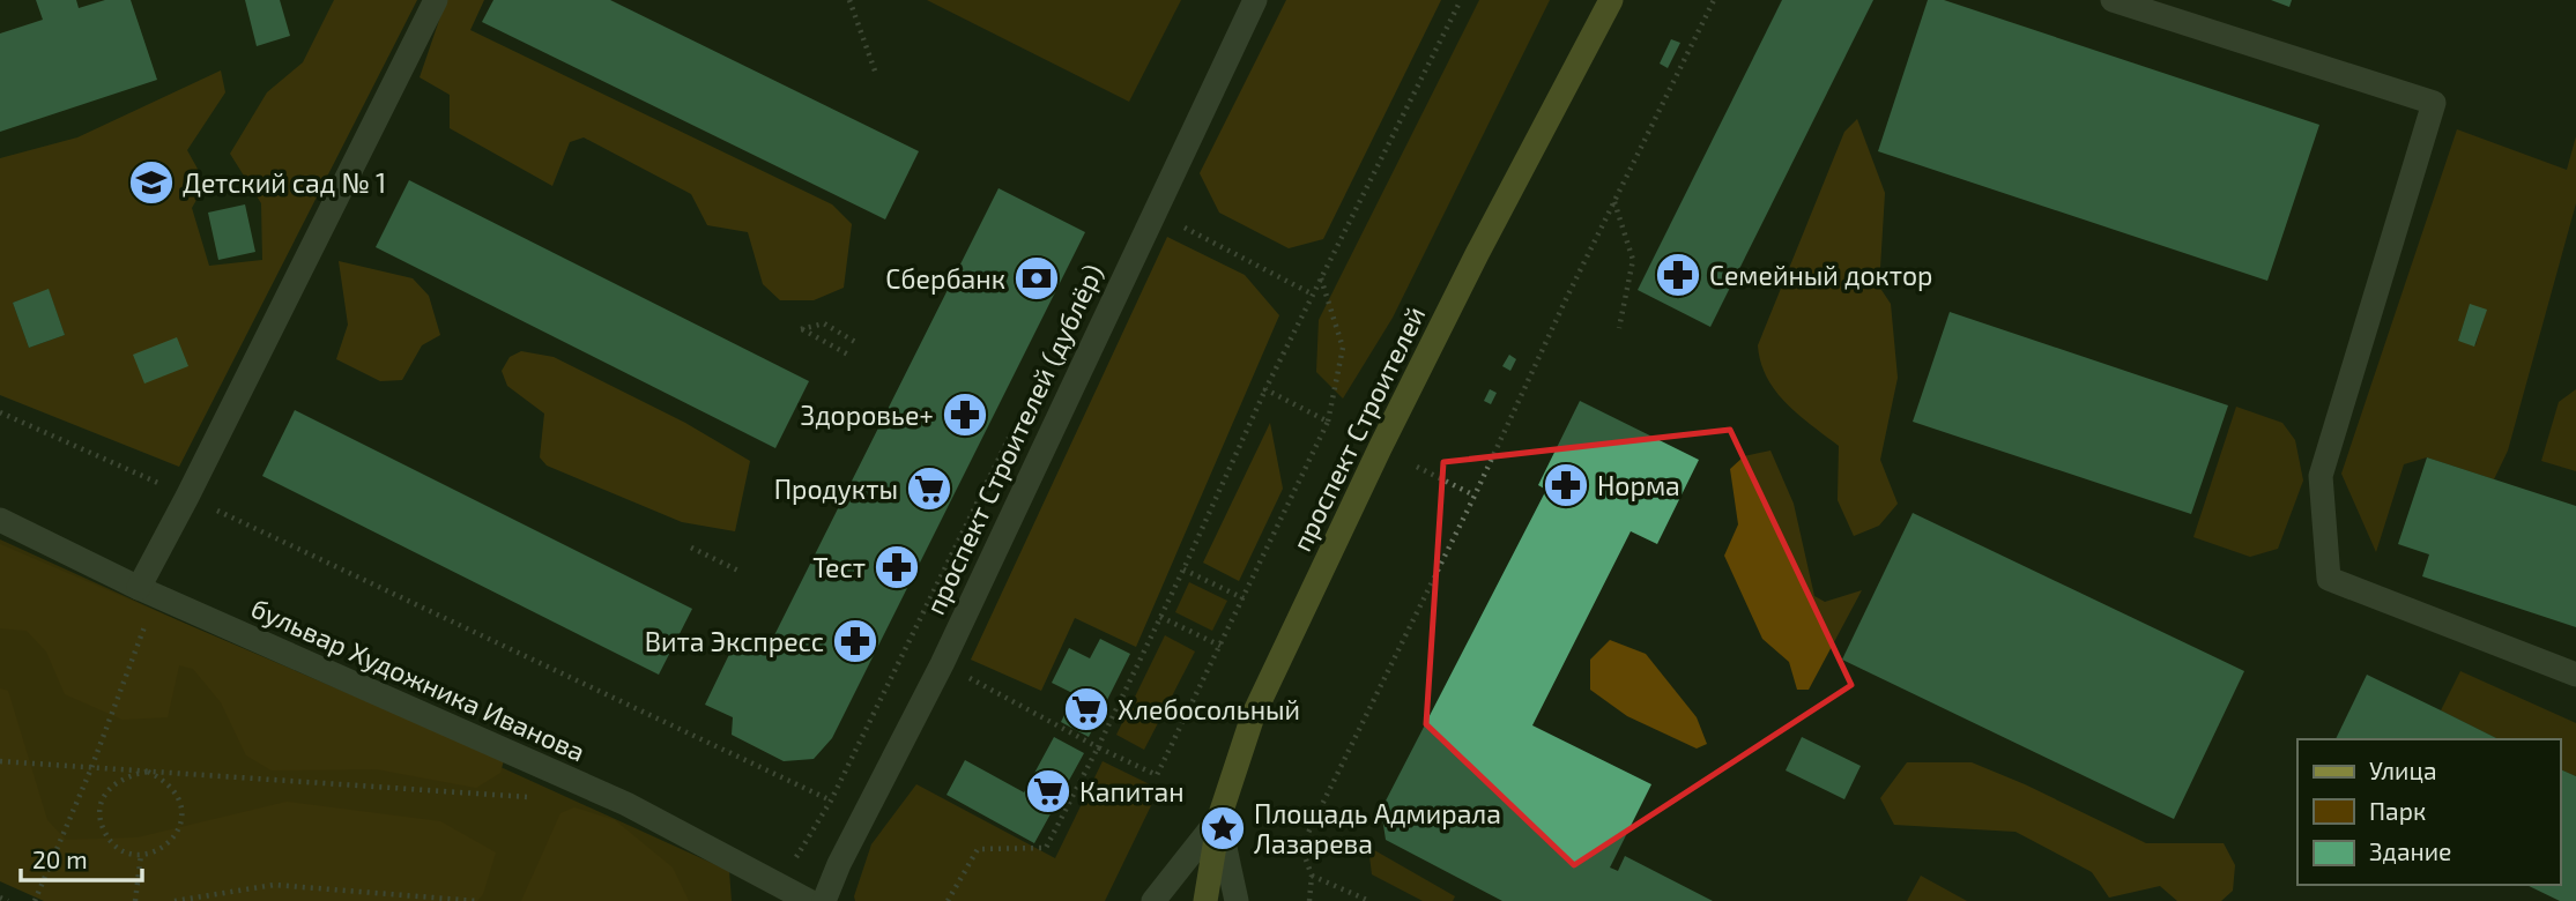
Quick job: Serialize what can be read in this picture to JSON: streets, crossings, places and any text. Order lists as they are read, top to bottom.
{
  "streets": {
    "main road": ["проспект Строителей"],
    "street": ["проспект Строителей (дублёр)", "бульвар Художника Иванова"]
  },
  "places": {
    "school or university": ["Детский сад № 1"],
    "pharmacy": [
      "Семейный доктор",
      "Здоровье+",
      "Норма",
      "Тест",
      "Вита Экспресс"
    ],
    "bank": ["Сбербанк"],
    "supermarket": ["Продукты", "Хлебосольный", "Капитан"],
    "place": ["Площадь Адмирала Лазарева"]
  },
  "legend": ["Улица", "Парк", "Здание"],
  "scale_bar": "20 m"
}
